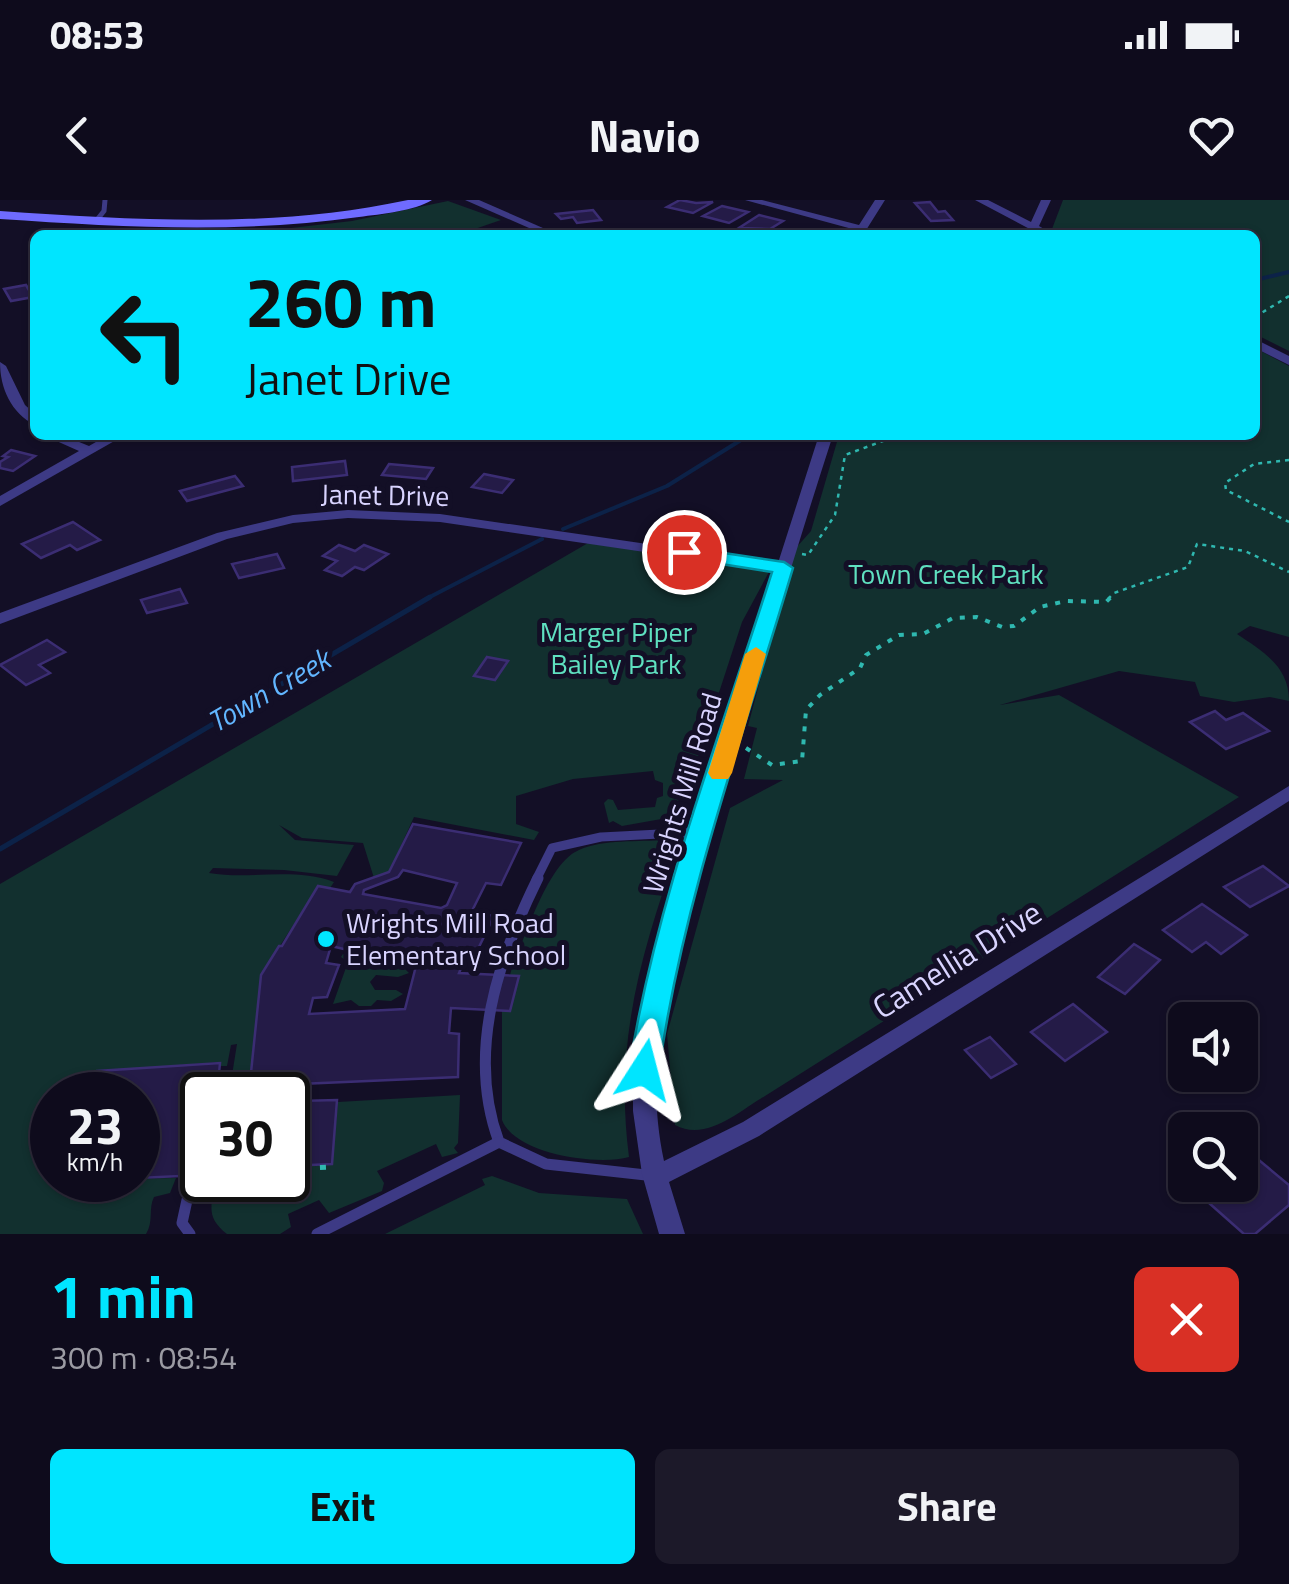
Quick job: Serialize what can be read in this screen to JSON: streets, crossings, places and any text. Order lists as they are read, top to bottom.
{
  "streets": {
    "street": ["Janet Drive", "Wrights Mill Road", "Camellia Drive"]
  },
  "crossings": [
    ["Janet Drive", "Wrights Mill Road"],
    ["Wrights Mill Road", "Camellia Drive"]
  ],
  "water": ["Town Creek"],
  "parks": ["Town Creek Park", "Marger Piper Bailey Park"],
  "places": ["Wrights Mill Road Elementary School"],
  "page": {
    "status": "08:53",
    "header": "Navio",
    "turn": ["260 m", "Janet Drive"],
    "speed": "23 km/h",
    "limit": "30",
    "heading": ["1 min", "300 m · 08:54"],
    "buttons": ["Exit", "Share"]
  }
}
